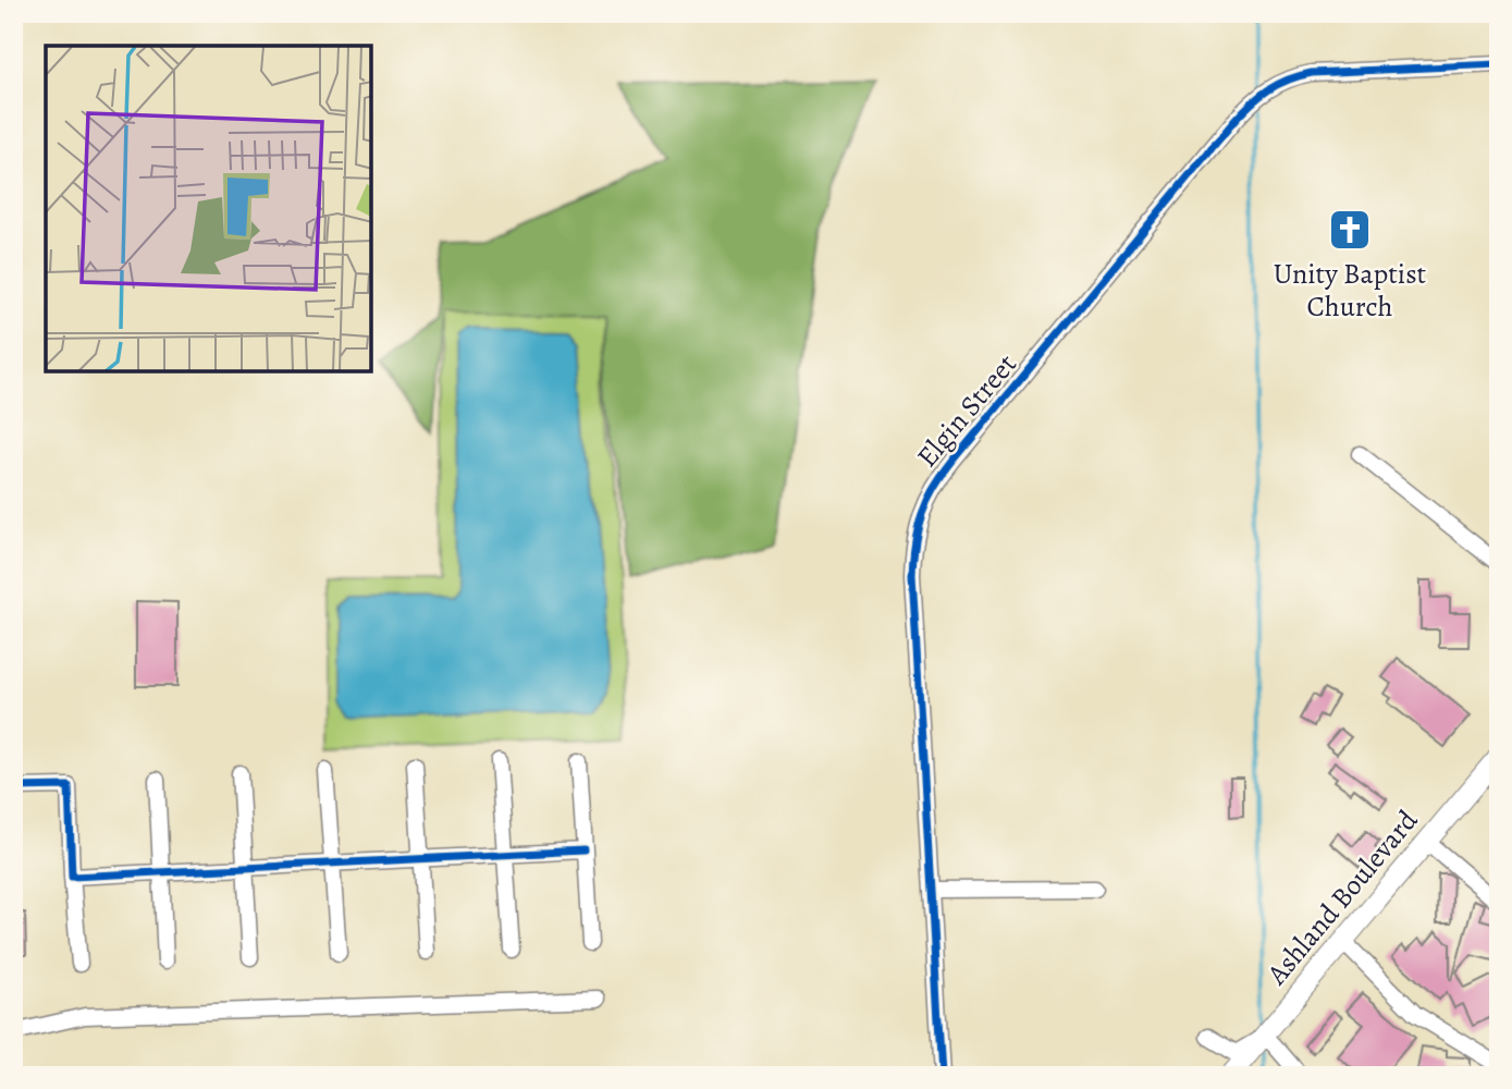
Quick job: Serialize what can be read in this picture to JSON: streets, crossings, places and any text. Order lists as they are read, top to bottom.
{
  "streets": {
    "street": ["Elgin Street", "Ashland Boulevard"]
  },
  "places": {
    "church": ["Unity Baptist Church"]
  }
}
